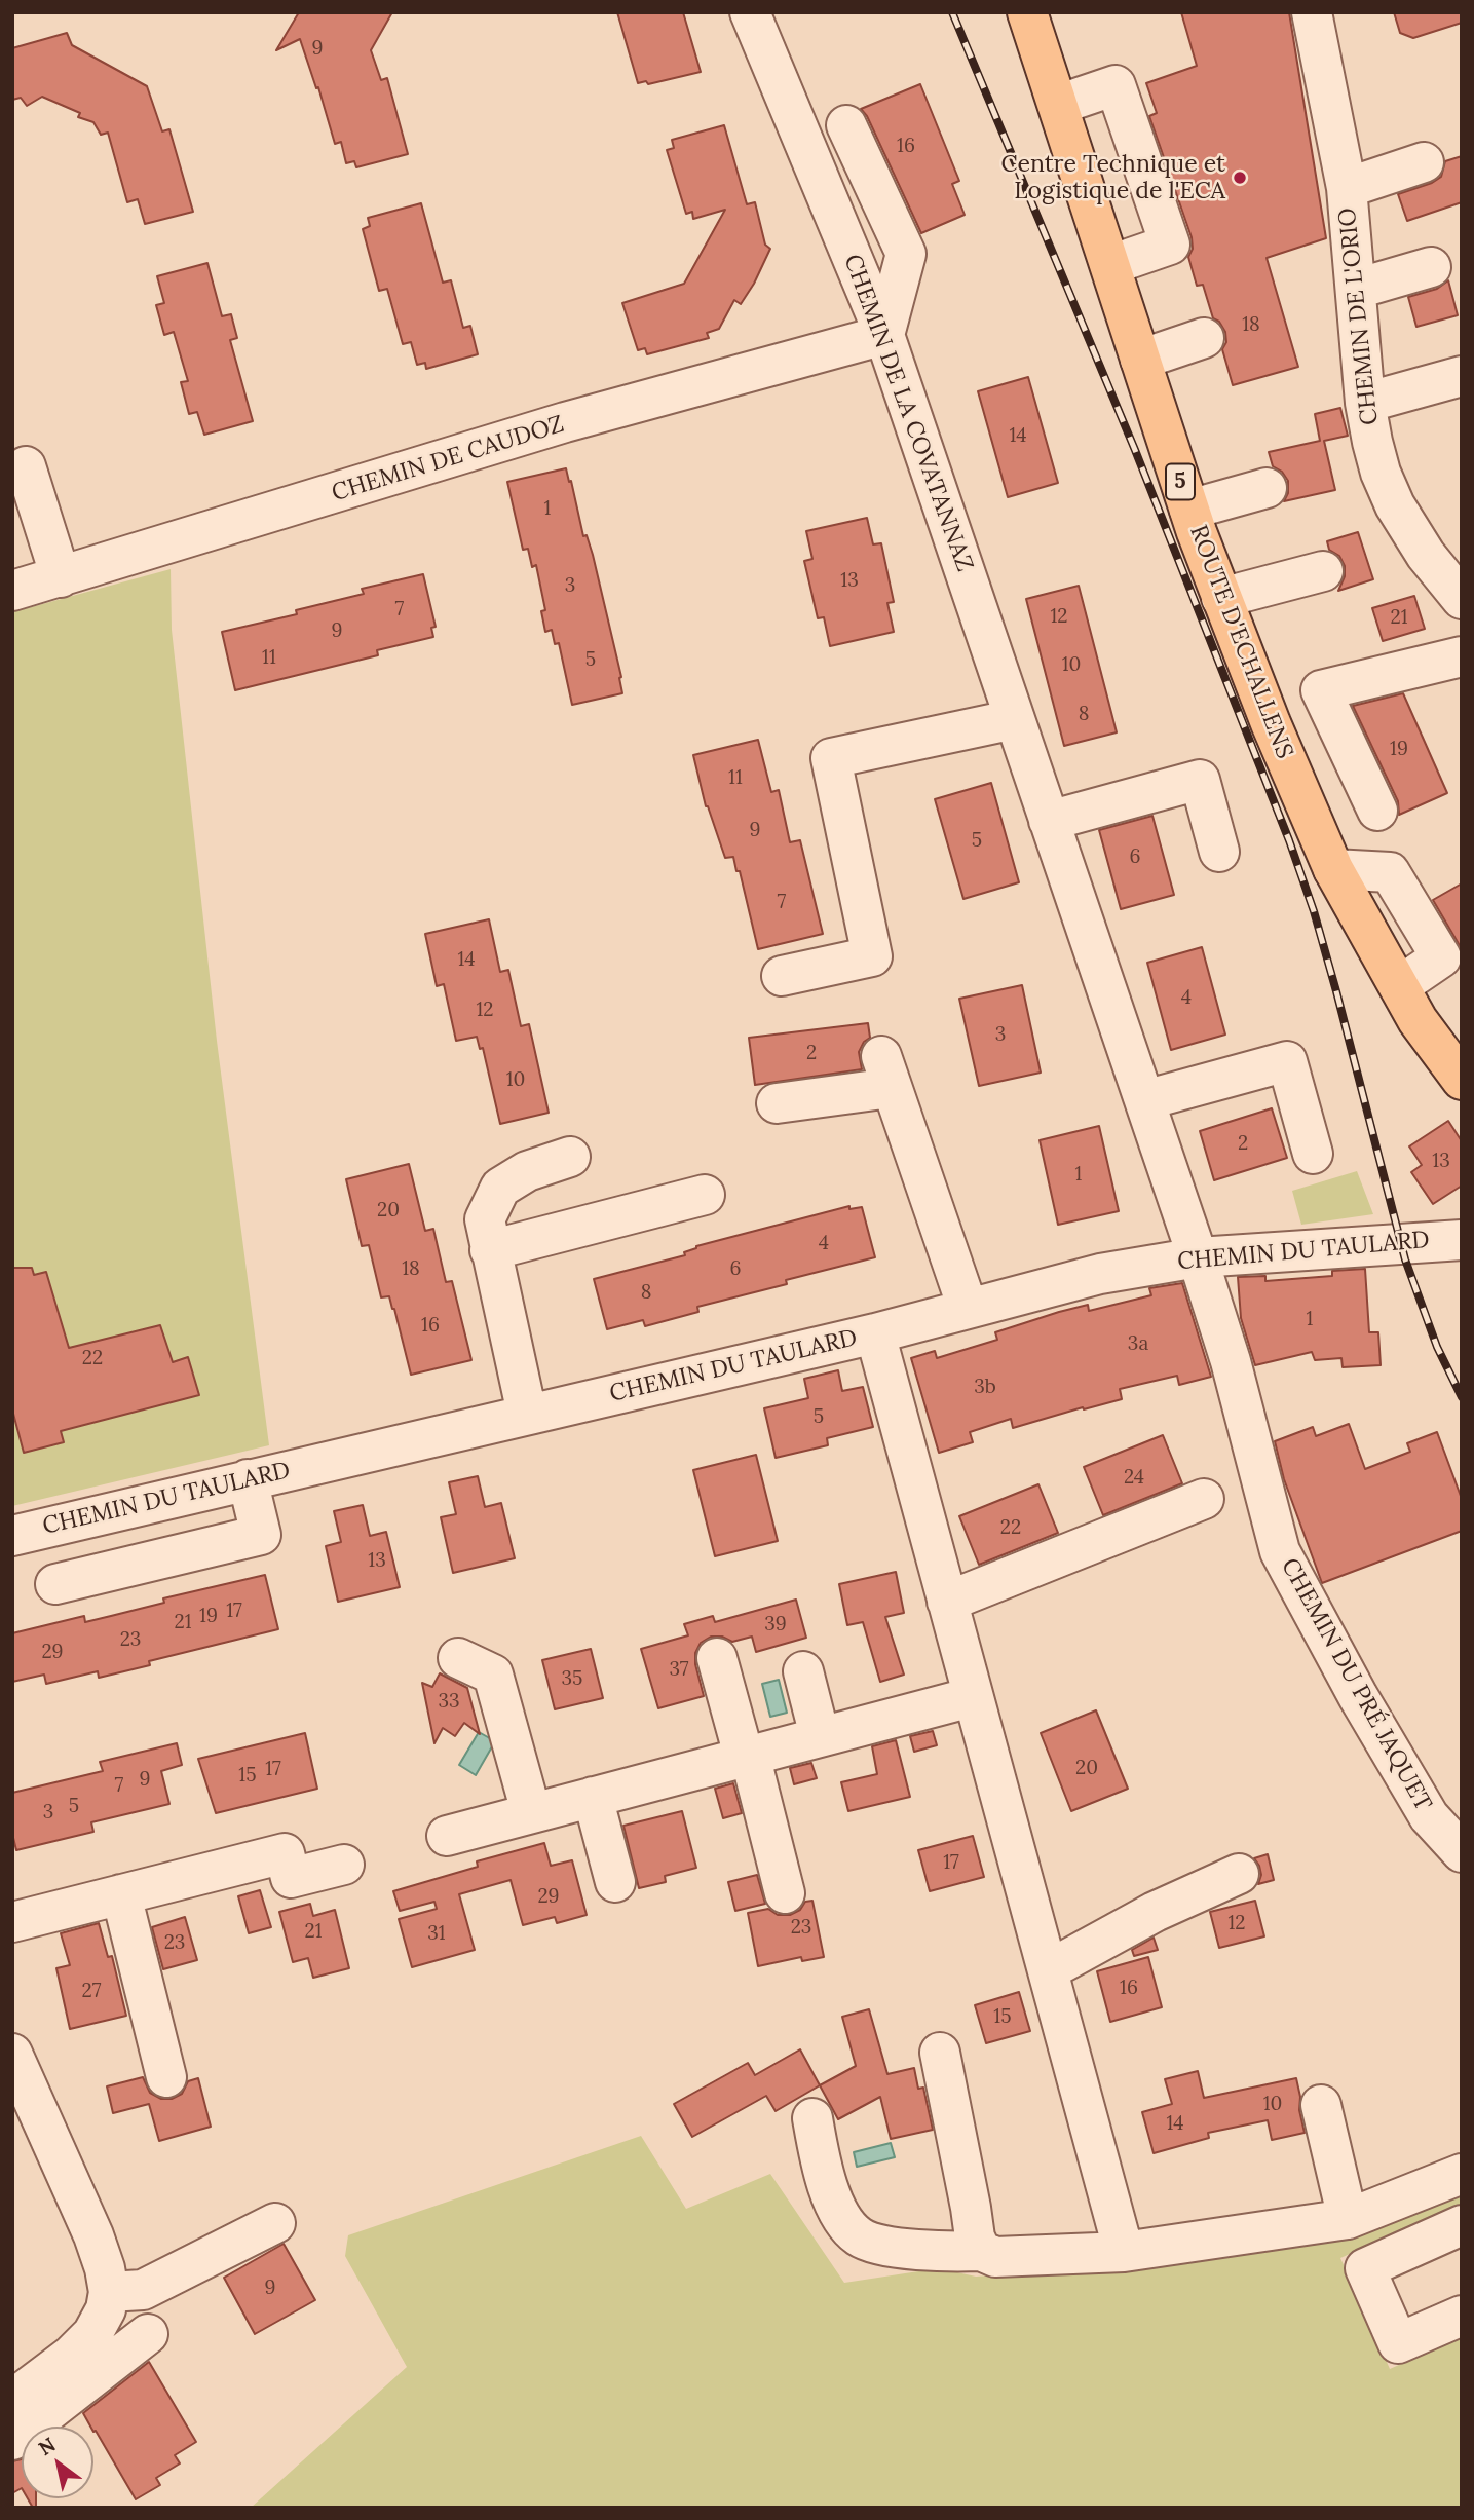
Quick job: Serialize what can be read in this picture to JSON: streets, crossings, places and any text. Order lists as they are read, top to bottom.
{
  "streets": {
    "main road": ["5", "ROUTE D'ECHALLENS"],
    "street": [
      "CHEMIN DE L'ORIO",
      "CHEMIN DE LA COVATANNAZ",
      "CHEMIN DE CAUDOZ",
      "CHEMIN DU TAULARD",
      "CHEMIN DU PRÉ JAQUET"
    ]
  },
  "crossings": [
    ["CHEMIN DE LA COVATANNAZ", "CHEMIN DE CAUDOZ"],
    ["CHEMIN DE LA COVATANNAZ", "CHEMIN DU TAULARD"],
    ["CHEMIN DE LA COVATANNAZ", "CHEMIN DU PRÉ JAQUET"],
    ["CHEMIN DU TAULARD", "CHEMIN DU PRÉ JAQUET"]
  ],
  "places": ["Centre Technique et Logistique de l'ECA"],
  "house_numbers": [
    "9",
    "16",
    "18",
    "14",
    "1",
    "13",
    "3",
    "7",
    "12",
    "21",
    "9",
    "11",
    "5",
    "10",
    "8",
    "19",
    "11",
    "9",
    "5",
    "6",
    "7",
    "14",
    "4",
    "12",
    "3",
    "2",
    "10",
    "2",
    "13",
    "1",
    "20",
    "4",
    "18",
    "6",
    "8",
    "1",
    "16",
    "3a",
    "22",
    "3b",
    "5",
    "24",
    "22",
    "13",
    "17",
    "19",
    "21",
    "39",
    "23",
    "29",
    "37",
    "35",
    "33",
    "20",
    "17",
    "15",
    "9",
    "7",
    "5",
    "3",
    "17",
    "29",
    "12",
    "23",
    "21",
    "31",
    "23",
    "16",
    "27",
    "15",
    "10",
    "14",
    "9"
  ],
  "north": "top left"
}
